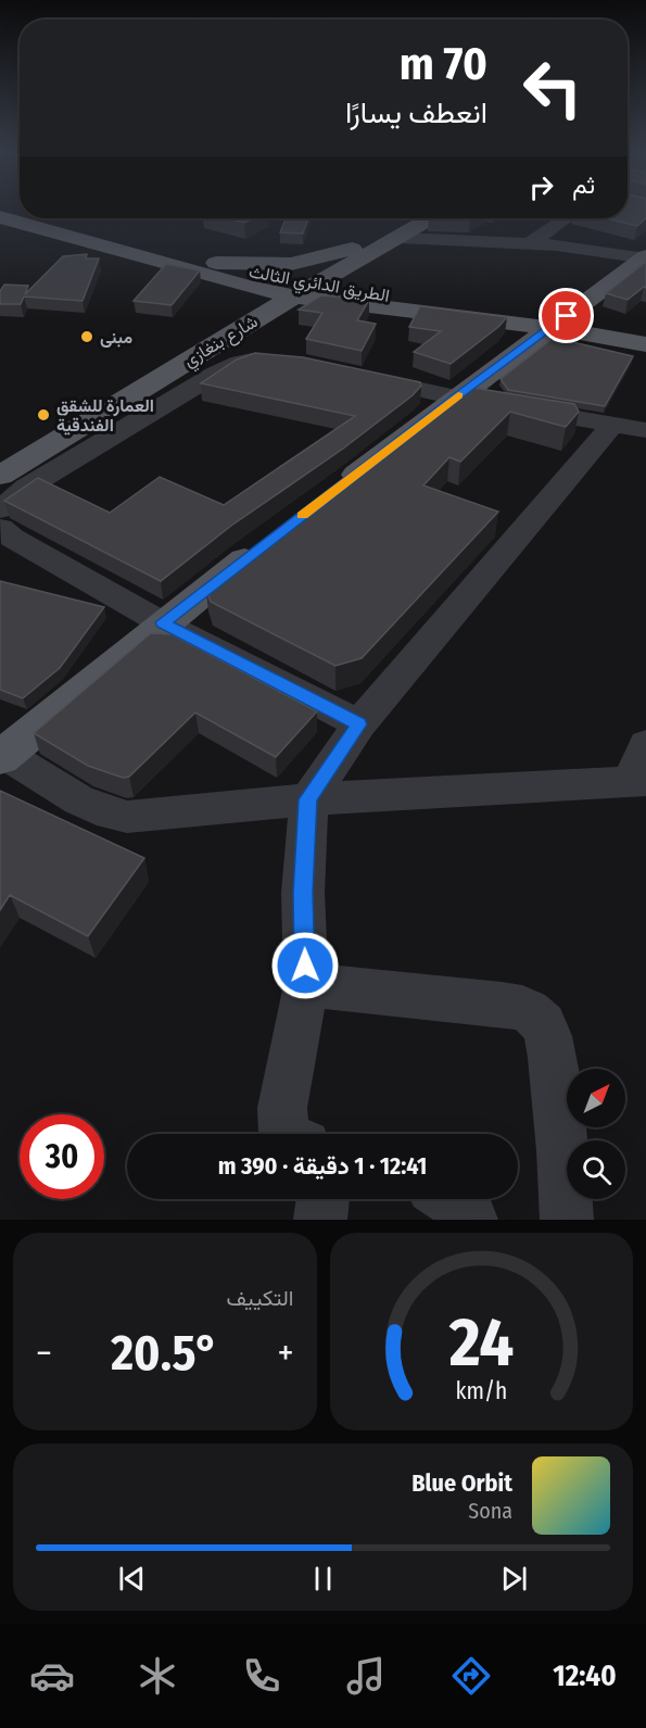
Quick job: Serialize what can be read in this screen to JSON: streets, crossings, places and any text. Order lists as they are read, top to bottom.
{
  "streets": {
    "main road": ["الطريق الدائري الثالث", "شارع بنغازي"]
  },
  "crossings": [
    ["الطريق الدائري الثالث", "شارع بنغازي"]
  ],
  "places": ["مبنى", "العمارة للشقق الفندقية"],
  "north": "top right",
  "page": {
    "turn": ["70 m", "انعطف يسارًا"],
    "then": "ثم",
    "limit": "30",
    "trip": "12:41 · 1 دقيقة · 390 m",
    "tile": "التكييف",
    "heat": ["−", "20.5°", "+"],
    "song": ["Blue Orbit", "Sona"],
    "tabs": "12:40",
    "gauge": ["24", "km/h"]
  }
}
